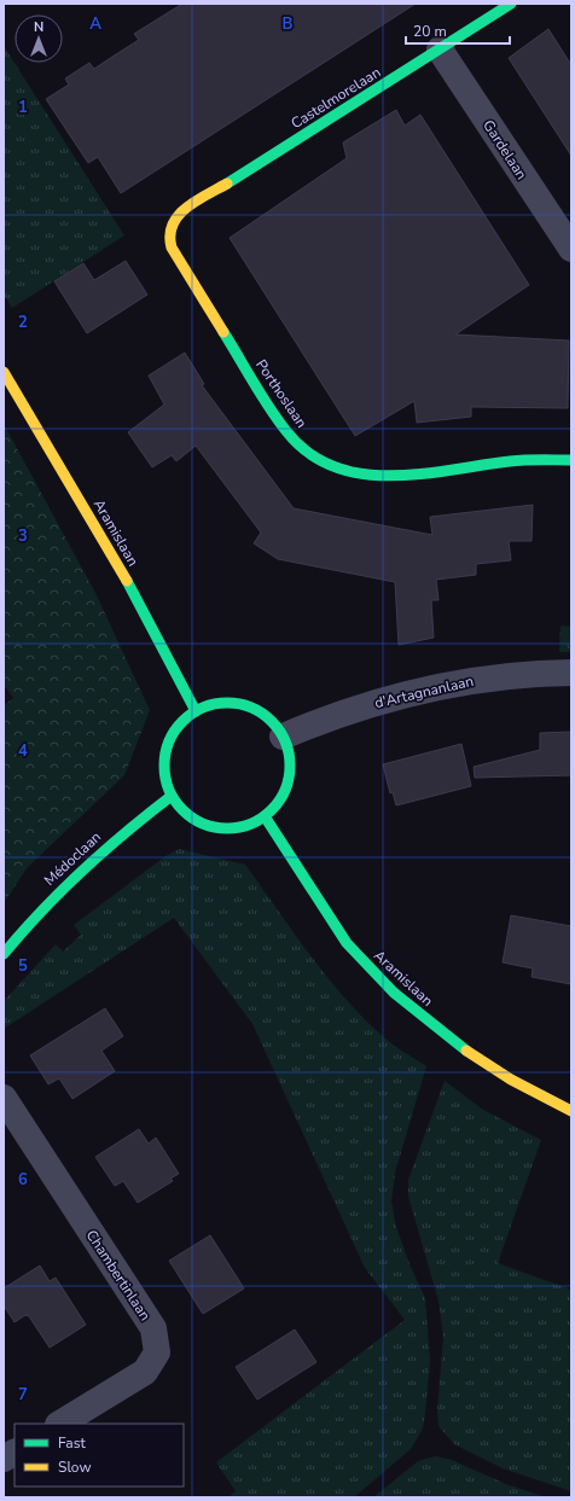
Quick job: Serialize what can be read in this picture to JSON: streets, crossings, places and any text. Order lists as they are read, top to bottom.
{
  "streets": {
    "street": [
      "Castelmorelaan",
      "Gardelaan",
      "Porthoslaan",
      "Aramislaan",
      "d'Artagnanlaan",
      "Médoclaan",
      "Chambertinlaan"
    ]
  },
  "crossings": [
    ["Castelmorelaan", "Gardelaan"],
    ["Castelmorelaan", "Porthoslaan"],
    ["Aramislaan", "d'Artagnanlaan"],
    ["Aramislaan", "Médoclaan"],
    ["d'Artagnanlaan", "Médoclaan"]
  ],
  "legend": ["Fast", "Slow"],
  "scale_bar": "20 m",
  "north": "top",
  "grid": {
    "columns": ["A", "B"],
    "rows": [
      "1",
      "2",
      "3",
      "4",
      "5",
      "6",
      "7"
    ]
  }
}
